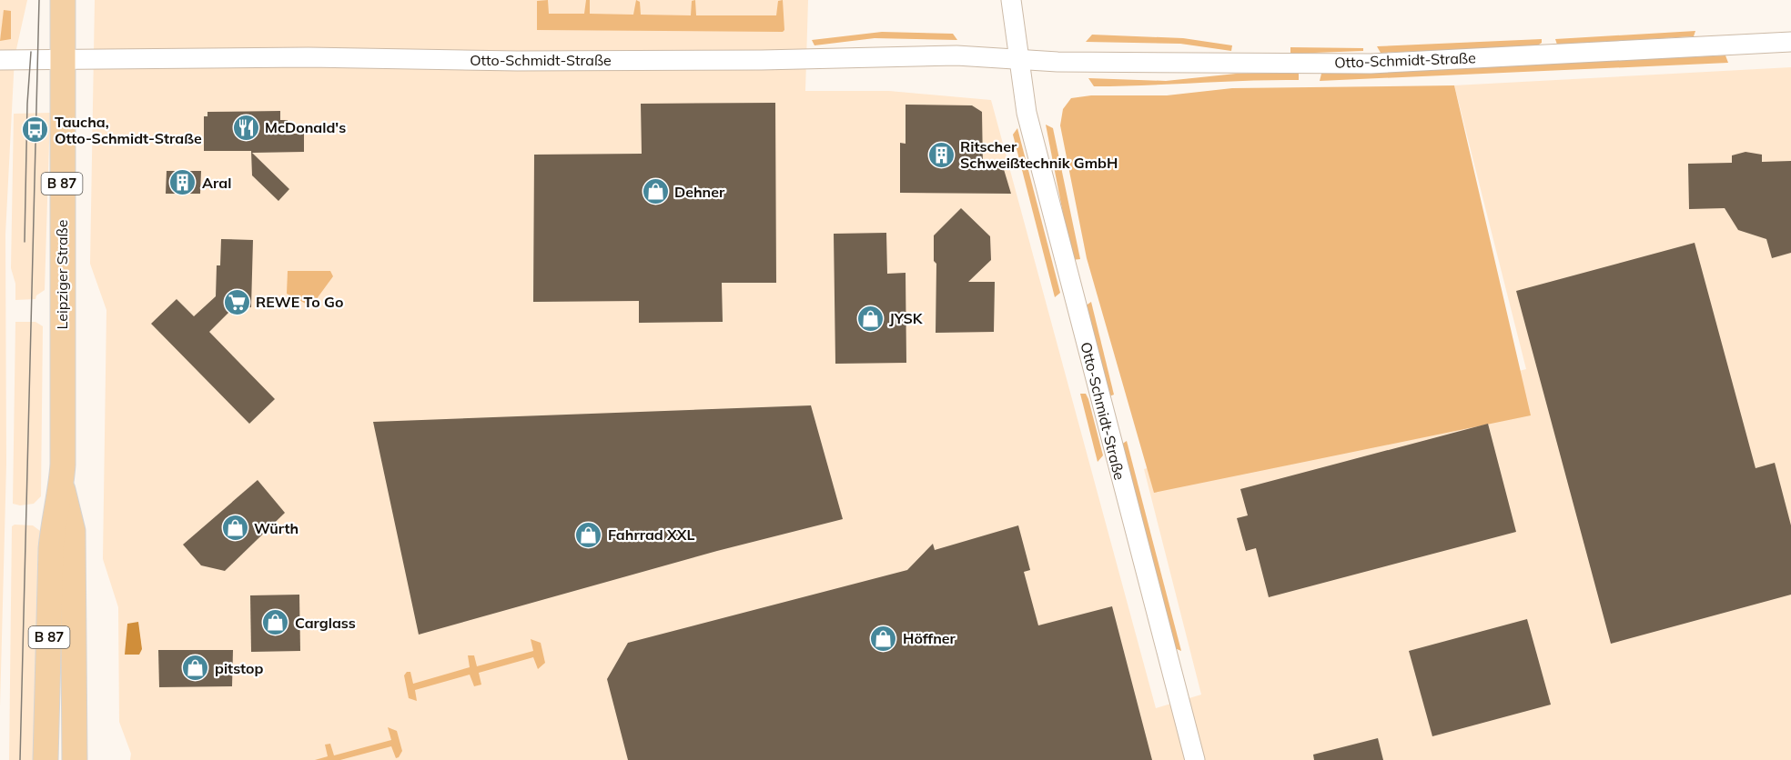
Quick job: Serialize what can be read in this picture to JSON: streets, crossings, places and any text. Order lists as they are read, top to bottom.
{
  "streets": {
    "main road": ["B 87", "Leipziger Straße"],
    "street": ["Otto-Schmidt-Straße"]
  },
  "crossings": [
    ["Otto-Schmidt-Straße", "Leipziger Straße"]
  ],
  "places": {
    "restaurant": ["McDonald's"],
    "bus stop": ["Taucha, Otto-Schmidt-Straße"],
    "building": ["Ritscher Schweißtechnik GmbH", "Aral"],
    "shop": [
      "Dehner",
      "JYSK",
      "Würth",
      "Fahrrad XXL",
      "Carglass",
      "Höffner",
      "pitstop"
    ],
    "supermarket": ["REWE To Go"]
  }
}
